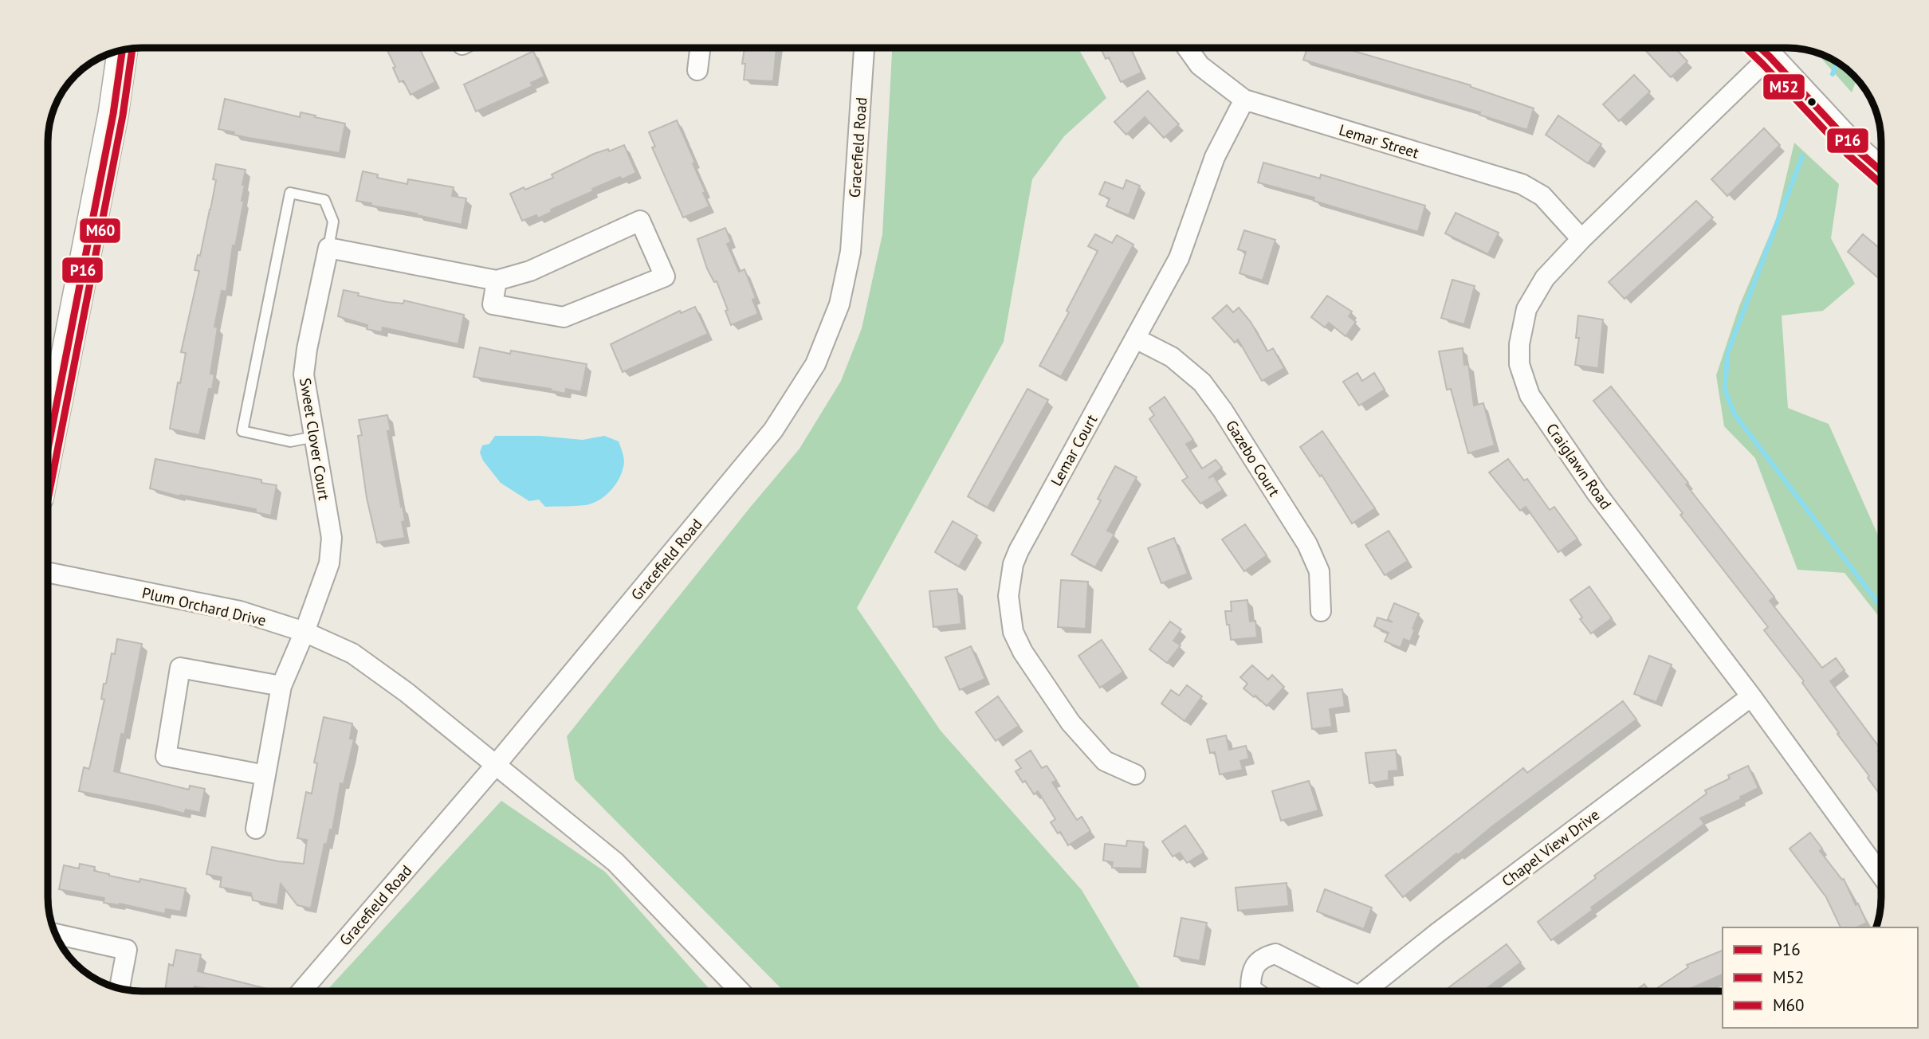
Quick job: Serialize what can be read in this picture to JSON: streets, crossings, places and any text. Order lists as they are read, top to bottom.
{
  "streets": {
    "street": [
      "Lemar Street",
      "Gracefield Road",
      "Sweet Clover Court",
      "Lemar Court",
      "Gazebo Court",
      "Craiglawn Road",
      "Plum Orchard Drive",
      "Chapel View Drive"
    ]
  },
  "crossings": [
    ["Lemar Street", "Lemar Court"],
    ["Lemar Street", "Craiglawn Road"],
    ["Gracefield Road", "Plum Orchard Drive"],
    ["Sweet Clover Court", "Plum Orchard Drive"],
    ["Lemar Court", "Gazebo Court"],
    ["Craiglawn Road", "Chapel View Drive"]
  ],
  "lines": ["transit line P16", "transit line M52", "transit line M60"],
  "legend": ["P16", "M52", "M60"]
}
